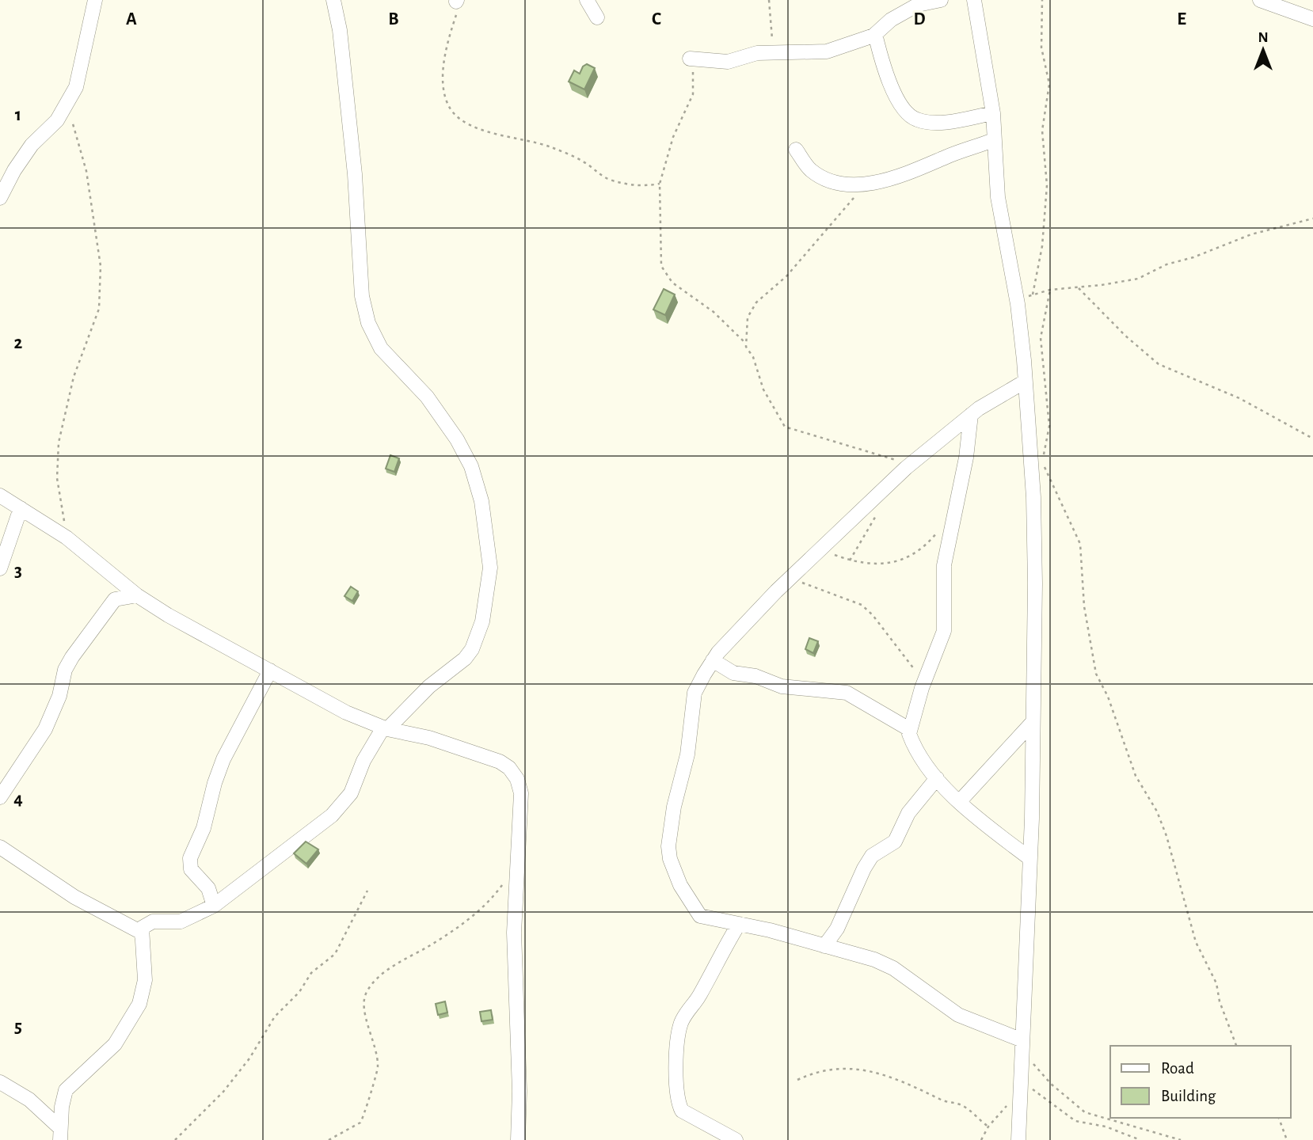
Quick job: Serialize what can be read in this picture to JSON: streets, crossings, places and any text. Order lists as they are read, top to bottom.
{
  "legend": ["Road", "Building"],
  "north": "top",
  "grid": {
    "columns": [
      "A",
      "B",
      "C",
      "D",
      "E"
    ],
    "rows": [
      "1",
      "2",
      "3",
      "4",
      "5"
    ]
  }
}
